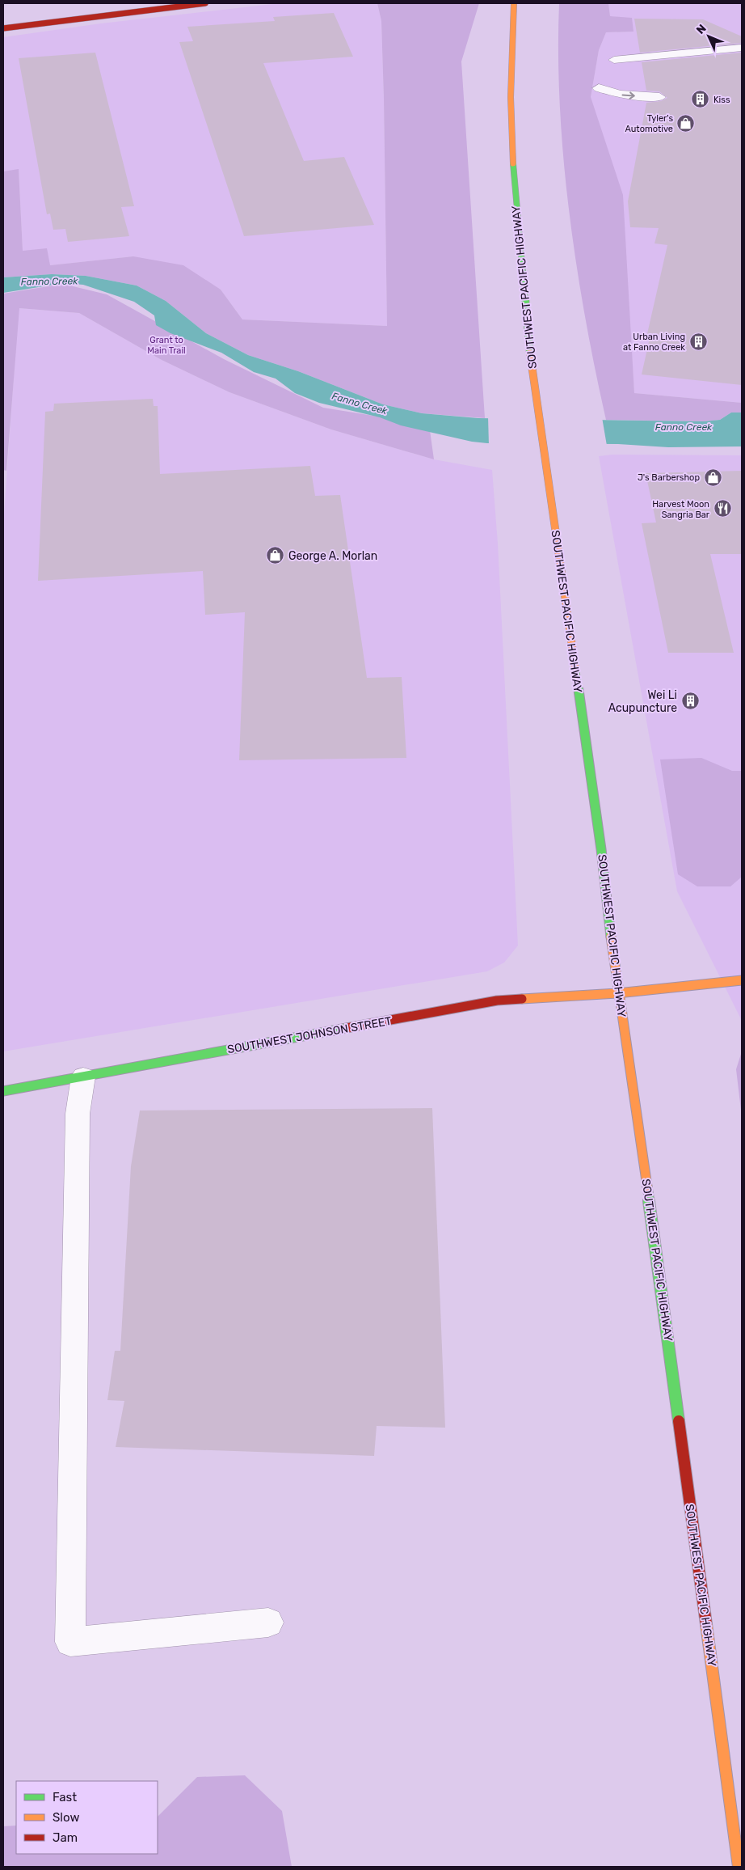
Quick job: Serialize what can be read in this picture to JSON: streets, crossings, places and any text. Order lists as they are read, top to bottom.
{
  "streets": {
    "main road": ["SOUTHWEST PACIFIC HIGHWAY", "SOUTHWEST JOHNSON STREET"]
  },
  "crossings": [
    ["SOUTHWEST PACIFIC HIGHWAY", "SOUTHWEST JOHNSON STREET"]
  ],
  "water": ["Fanno Creek"],
  "parks": ["Grant to Main Trail"],
  "places": {
    "building": ["Kiss", "Urban Living at Fanno Creek", "Wei Li Acupuncture"],
    "shop": ["Tyler's Automotive", "J's Barbershop", "George A. Morlan"],
    "restaurant": ["Harvest Moon Sangria Bar"]
  },
  "legend": ["Fast", "Slow", "Jam"],
  "north": "top left"
}
